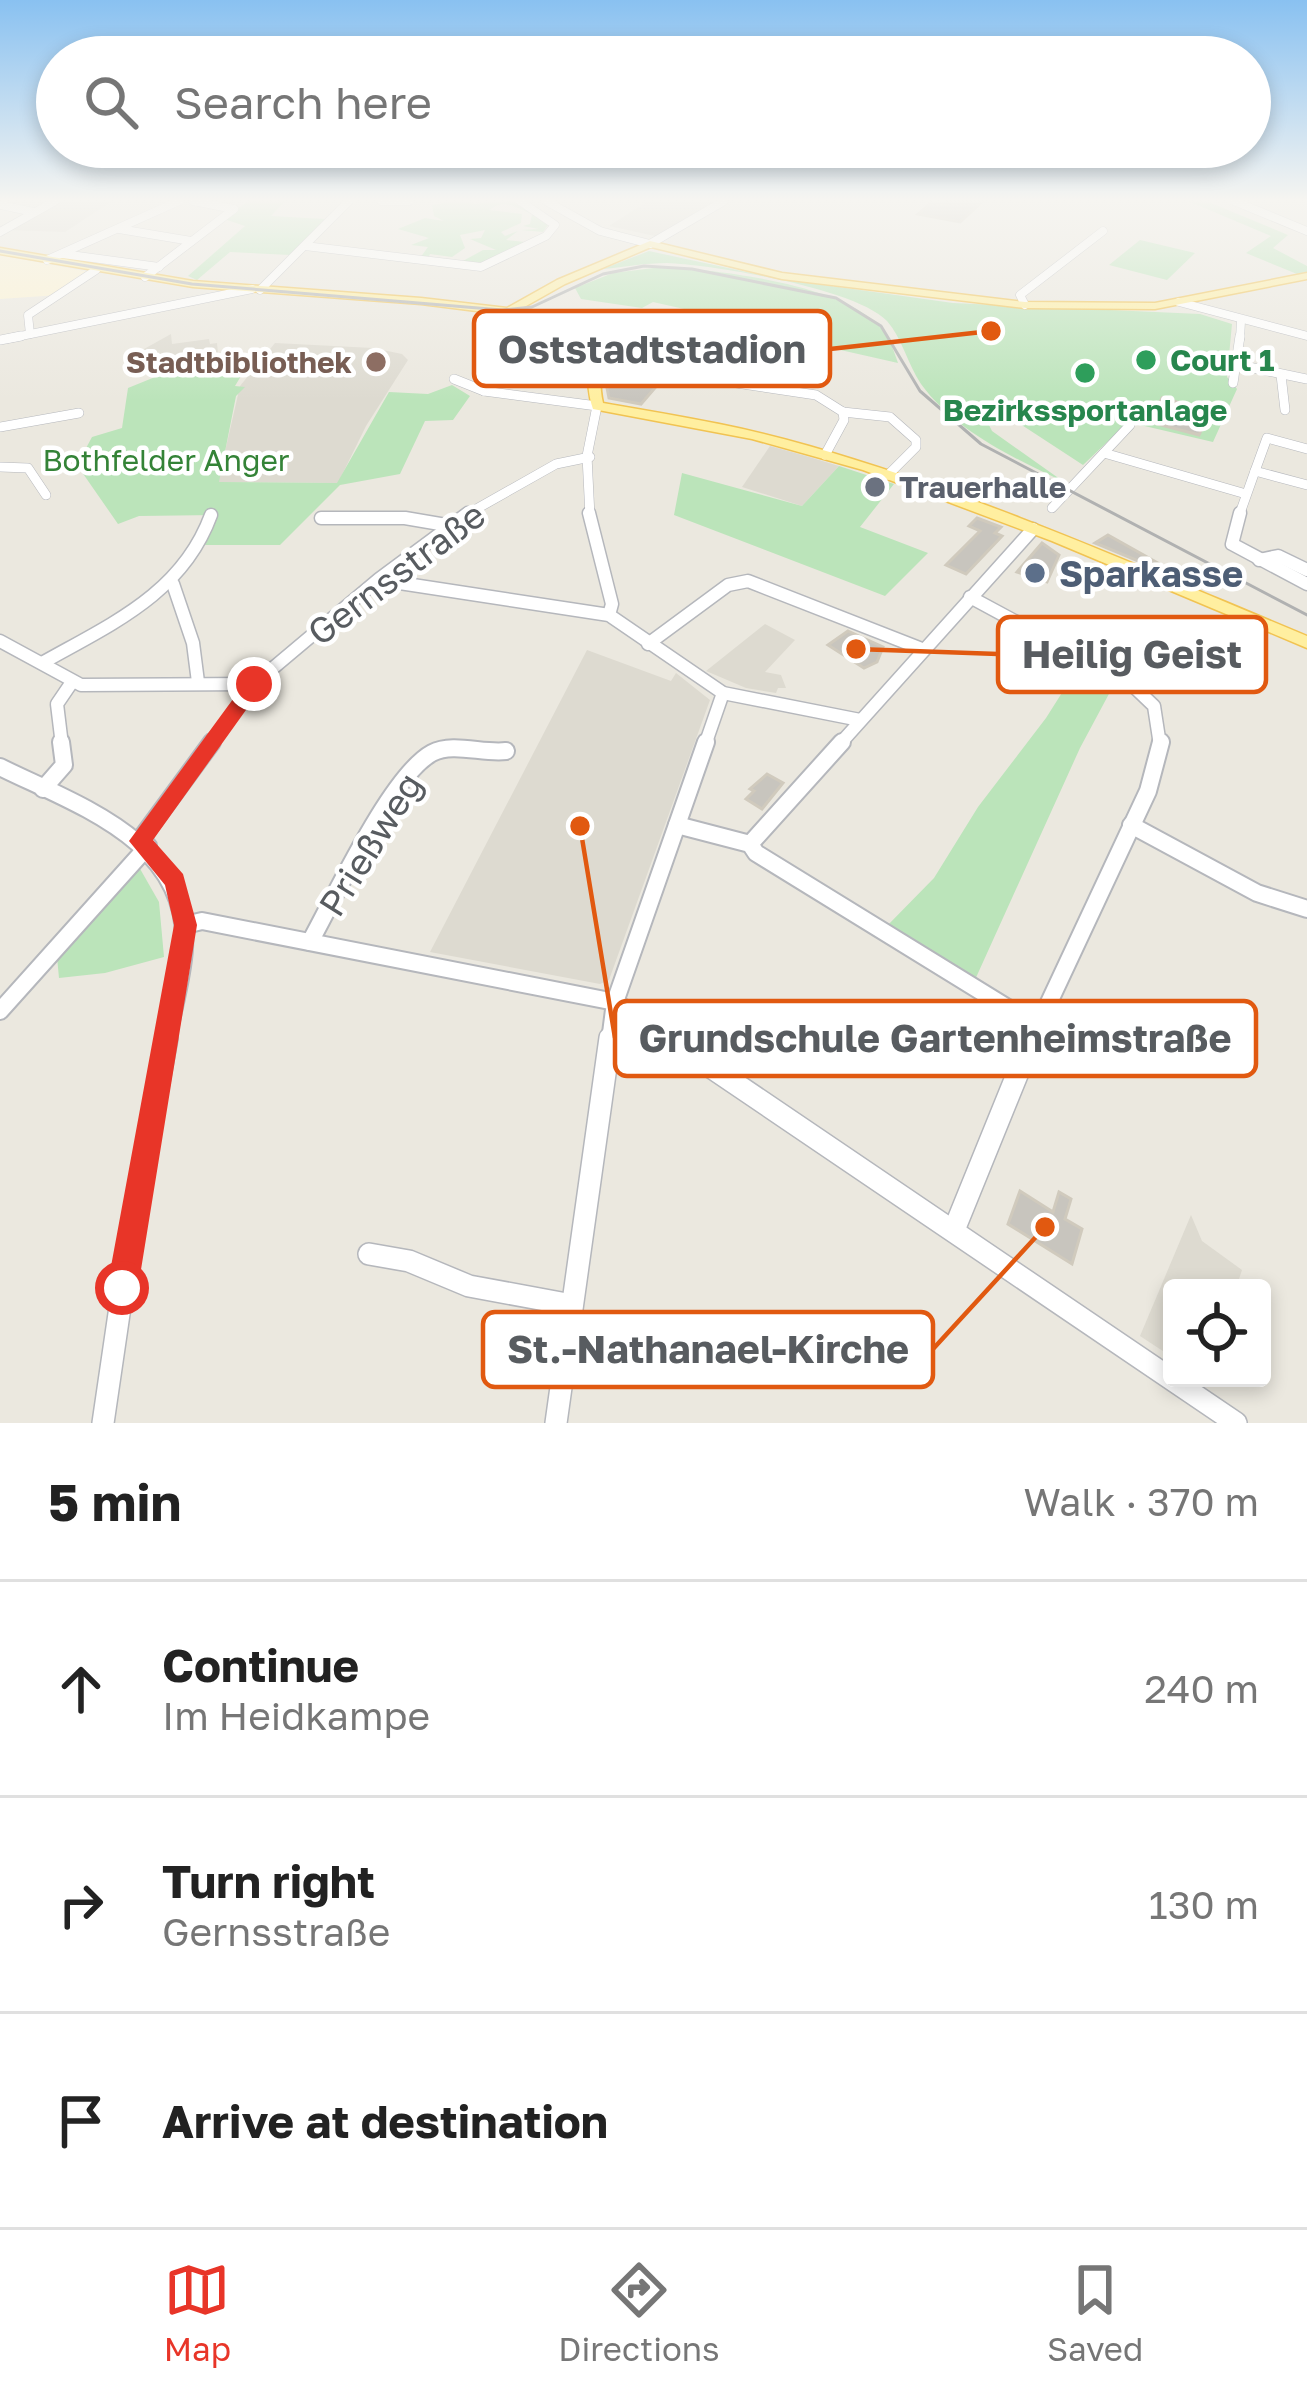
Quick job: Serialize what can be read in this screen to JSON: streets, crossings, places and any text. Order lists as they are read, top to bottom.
{
  "streets": {
    "street": ["Gernsstraße", "Prießweg"]
  },
  "parks": ["Bothfelder Anger"],
  "places": [
    "Oststadtstadion",
    "Court 1",
    "Stadtbibliothek",
    "Bezirkssportanlage",
    "Trauerhalle",
    "Sparkasse",
    "Heilig Geist",
    "Grundschule Gartenheimstraße",
    "St.-Nathanael-Kirche"
  ],
  "page": {
    "search": "Search here",
    "heading": ["5 min", "Walk · 370 m"],
    "list": [
      ["Continue", "Im Heidkampe", "240 m"],
      ["Turn right", "Gernsstraße", "130 m"],
      "Arrive at destination"
    ],
    "nav": ["Map", "Directions", "Saved"]
  }
}
